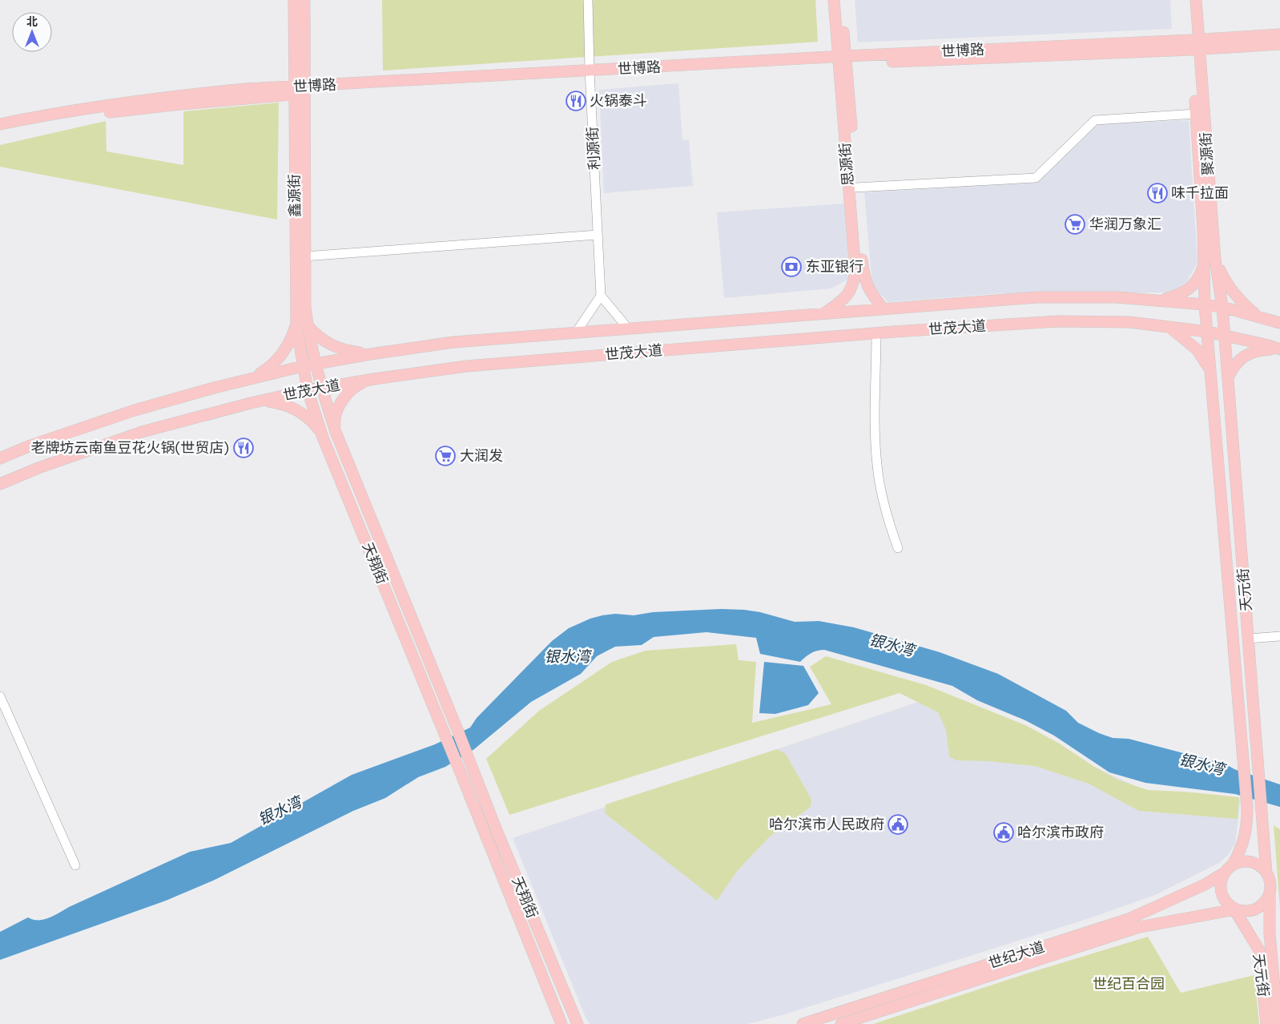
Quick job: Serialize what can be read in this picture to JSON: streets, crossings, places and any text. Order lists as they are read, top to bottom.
{
  "streets": {
    "main road": [
      "世博路",
      "聚源街",
      "思源街",
      "鑫源街",
      "世茂大道",
      "天翔街",
      "天元街",
      "世纪大道"
    ],
    "street": ["利源街"]
  },
  "crossings": [
    ["世博路", "利源街"],
    ["世博路", "聚源街"],
    ["世博路", "思源街"],
    ["世博路", "鑫源街"],
    ["聚源街", "世茂大道"],
    ["聚源街", "天元街"],
    ["思源街", "世茂大道"],
    ["鑫源街", "世茂大道"],
    ["鑫源街", "天翔街"],
    ["世茂大道", "天翔街"],
    ["世茂大道", "天元街"],
    ["天元街", "世纪大道"]
  ],
  "water": ["银水湾"],
  "parks": ["世纪百合园"],
  "places": {
    "restaurant": ["火锅泰斗", "味千拉面", "老牌坊云南鱼豆花火锅(世贸店)"],
    "supermarket": ["华润万象汇", "大润发"],
    "bank": ["东亚银行"],
    "public building": ["哈尔滨市人民政府", "哈尔滨市政府"]
  },
  "north": "top"
}
